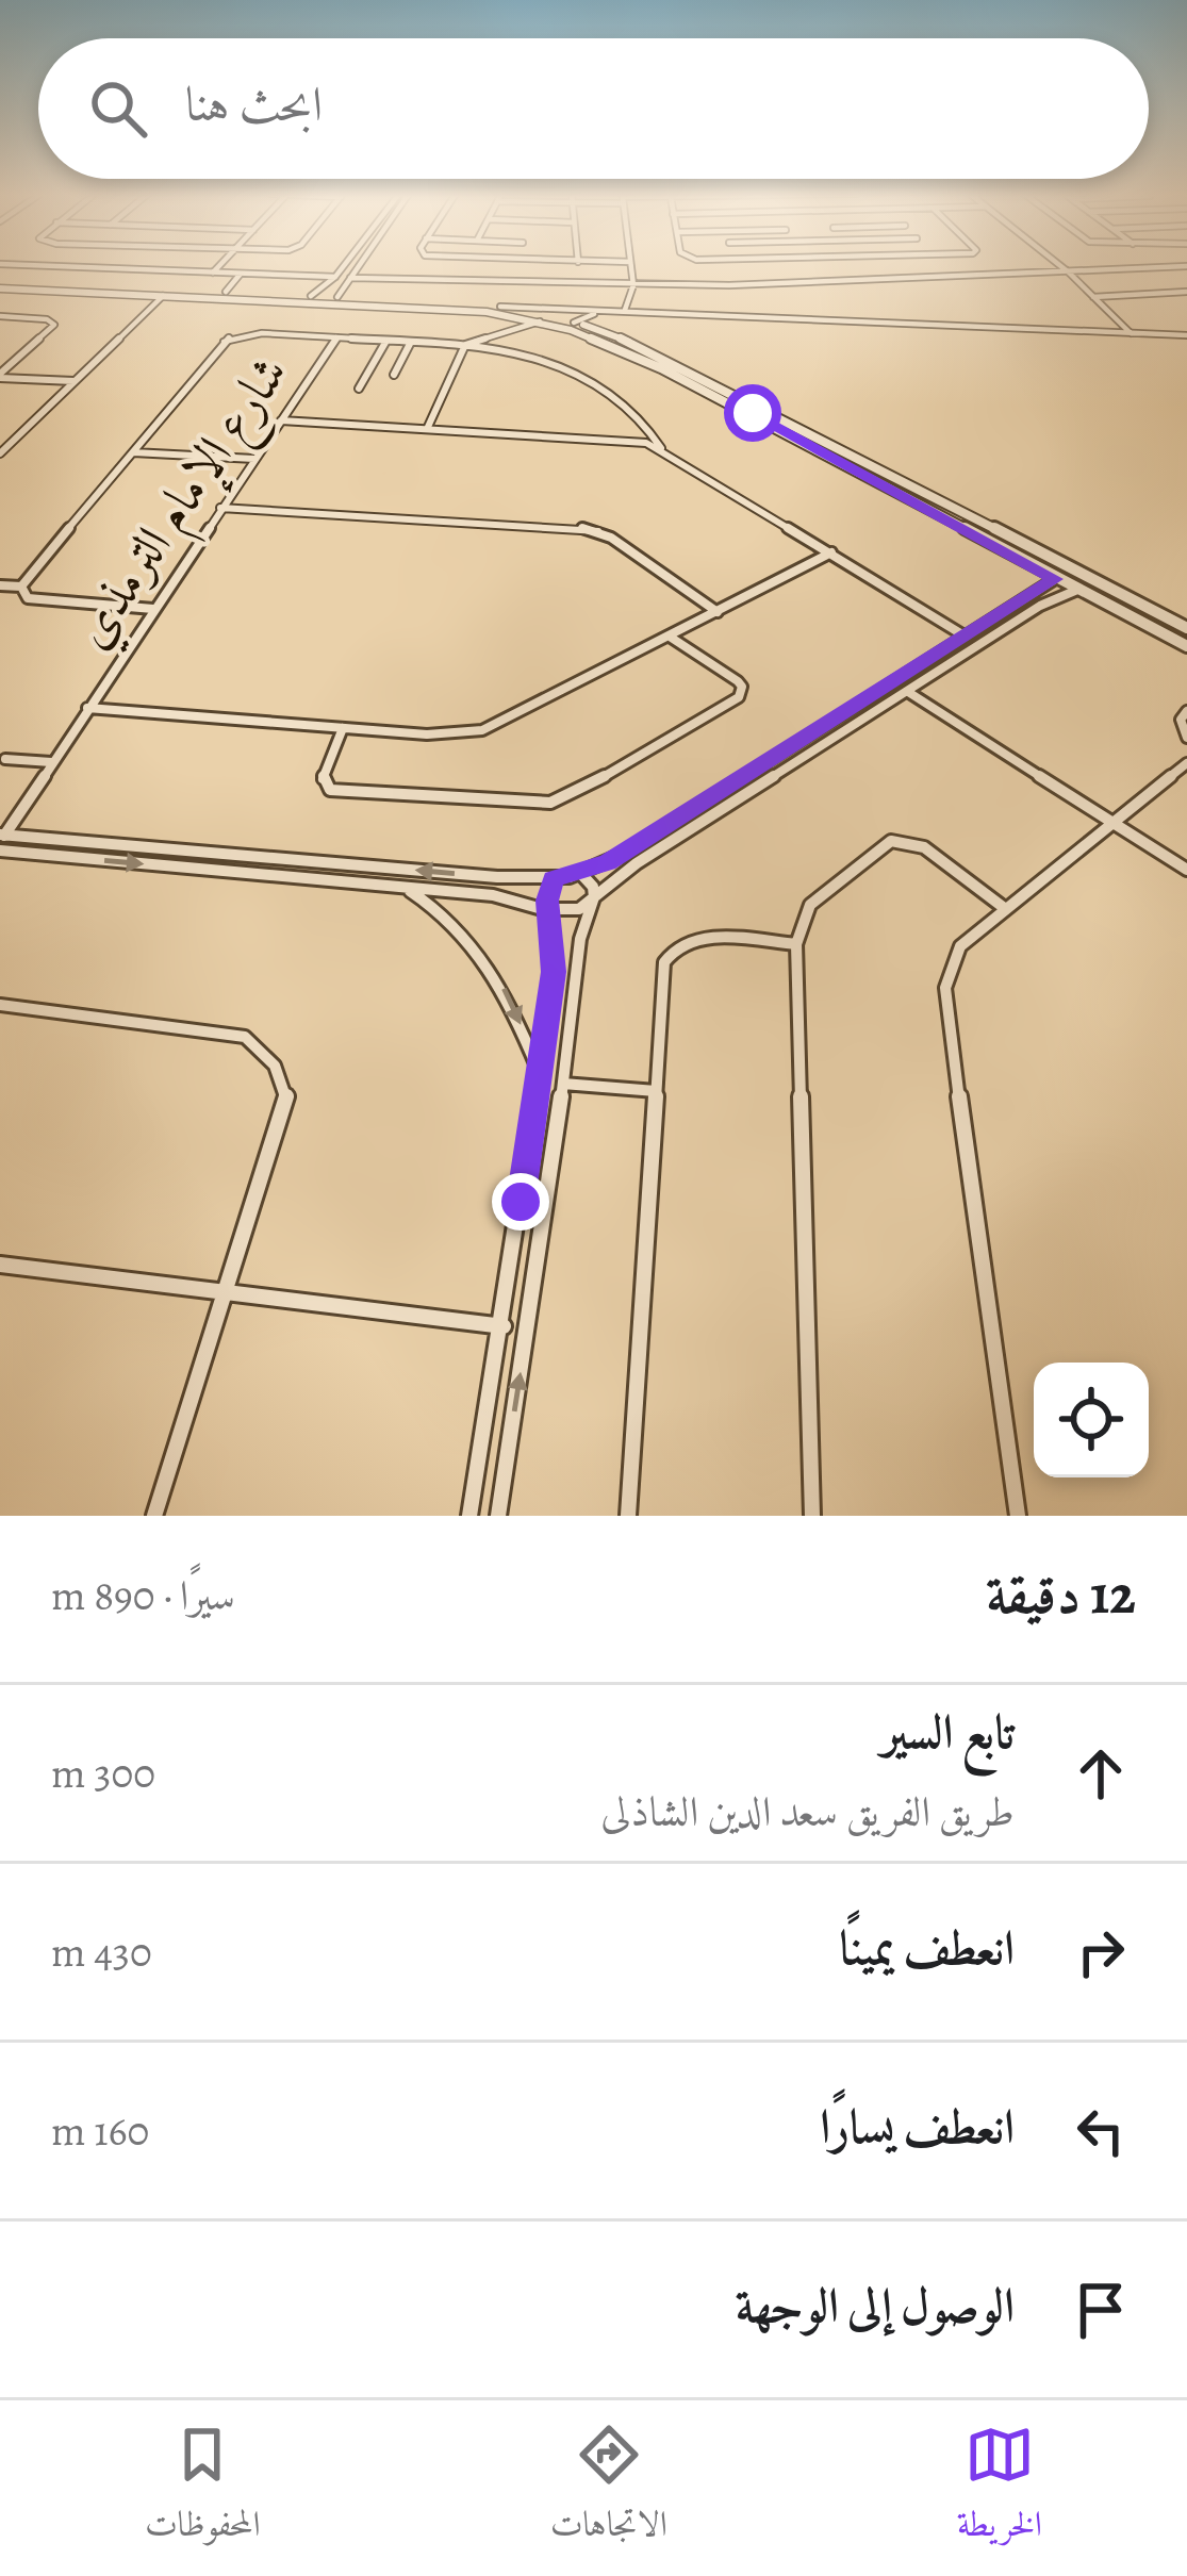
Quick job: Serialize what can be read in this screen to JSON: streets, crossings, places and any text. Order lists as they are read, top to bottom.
{
  "streets": {
    "street": ["شارع الإمام الترمذي"]
  },
  "page": {
    "search": "ابحث هنا",
    "heading": ["12 دقيقة", "سيرًا · 890 m"],
    "list": [
      ["تابع السير", "طريق الفريق سعد الدين الشاذلى", "300 m"],
      ["انعطف يمينًا", "430 m"],
      ["انعطف يسارًا", "160 m"],
      "الوصول إلى الوجهة"
    ],
    "nav": ["الخريطة", "الاتجاهات", "المحفوظات"]
  }
}
